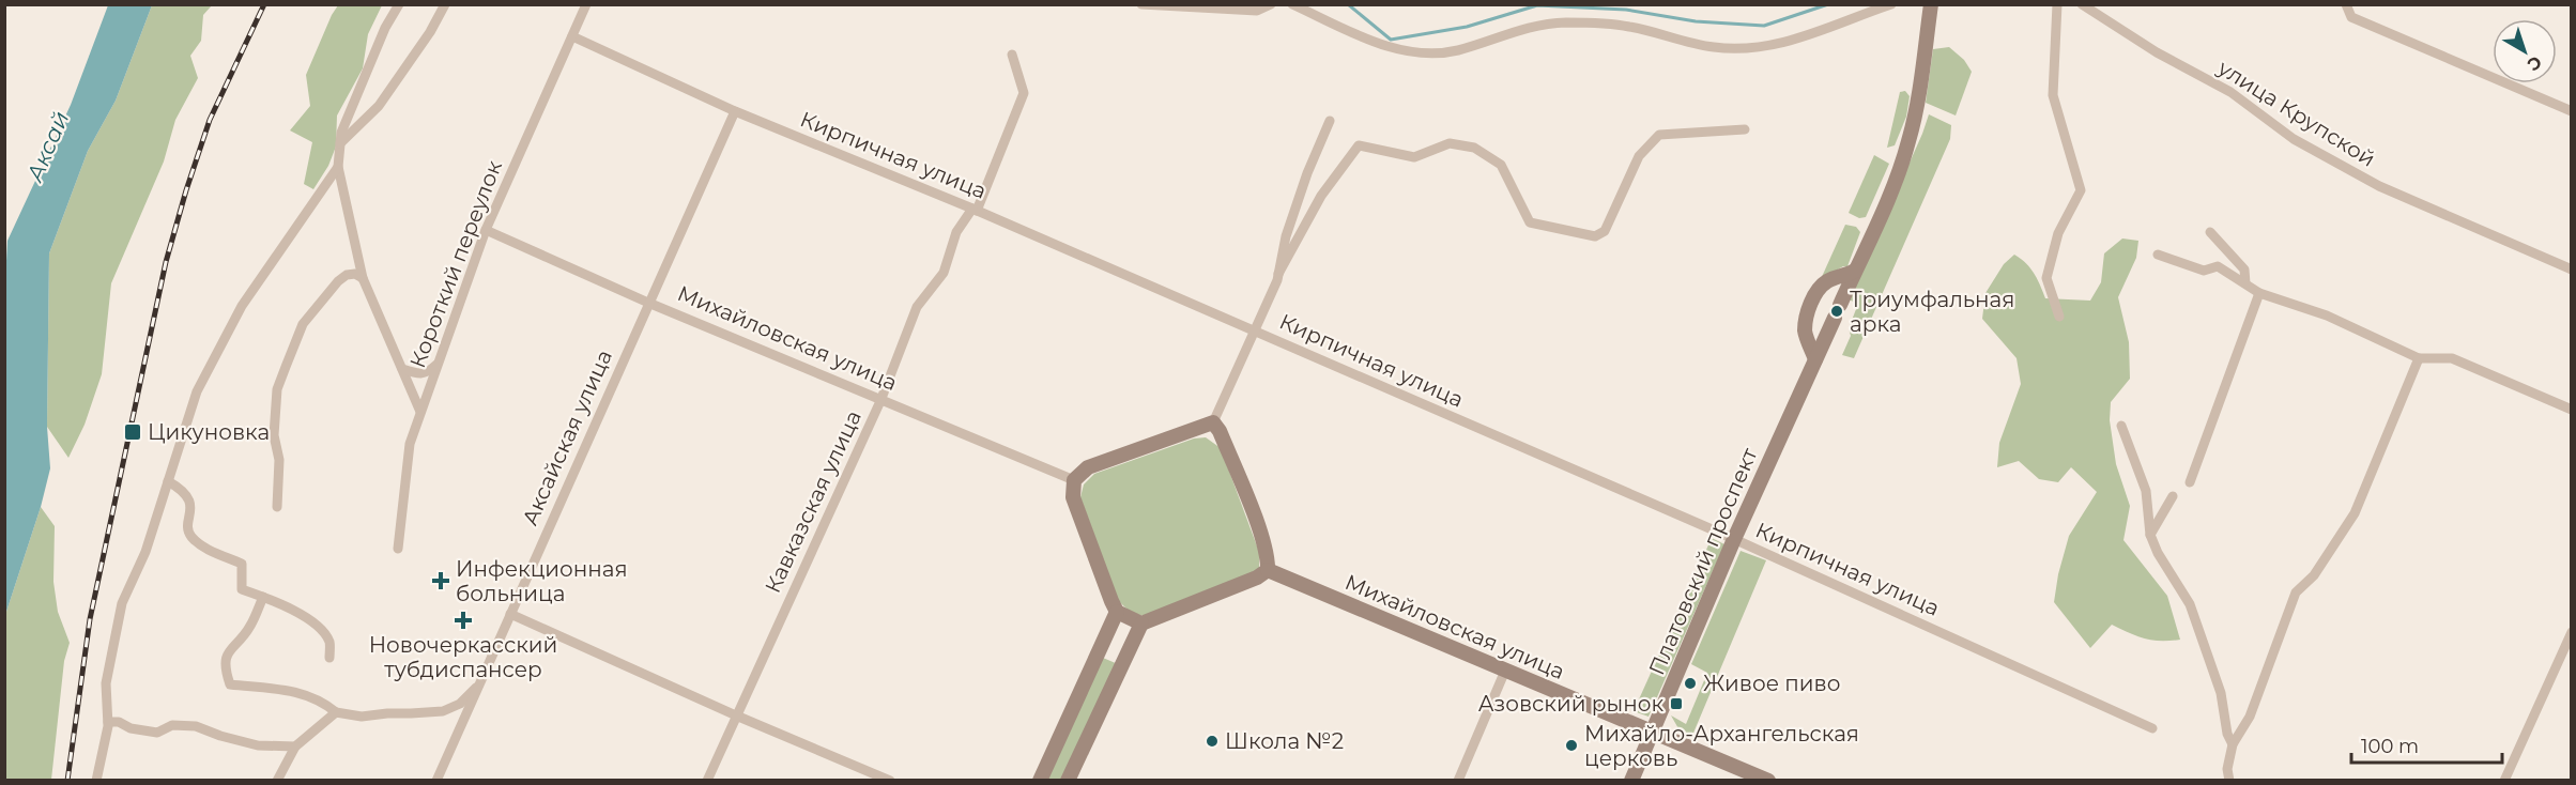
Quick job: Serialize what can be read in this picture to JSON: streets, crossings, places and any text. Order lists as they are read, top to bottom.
{
  "streets": {
    "street": [
      "улица Крупской",
      "Кирпичная улица",
      "Короткий переулок",
      "Михайловская улица",
      "Аксайская улица",
      "Кавказская улица",
      "Платовский проспект"
    ]
  },
  "crossings": [
    ["Кирпичная улица", "Короткий переулок"],
    ["Кирпичная улица", "Аксайская улица"],
    ["Кирпичная улица", "Кавказская улица"],
    ["Кирпичная улица", "Платовский проспект"],
    ["Короткий переулок", "Михайловская улица"],
    ["Михайловская улица", "Аксайская улица"],
    ["Михайловская улица", "Кавказская улица"],
    ["Михайловская улица", "Платовский проспект"]
  ],
  "water": ["Аксай"],
  "places": {
    "other": [
      "Триумфальная арка",
      "Живое пиво",
      "Школа №2",
      "Михайло-Архангельская церковь"
    ],
    "transit": ["Цикуновка", "Азовский рынок"],
    "health": ["Инфекционная больница", "Новочеркасский тубдиспансер"]
  },
  "scale_bar": "100 m",
  "north": "bottom right"
}
